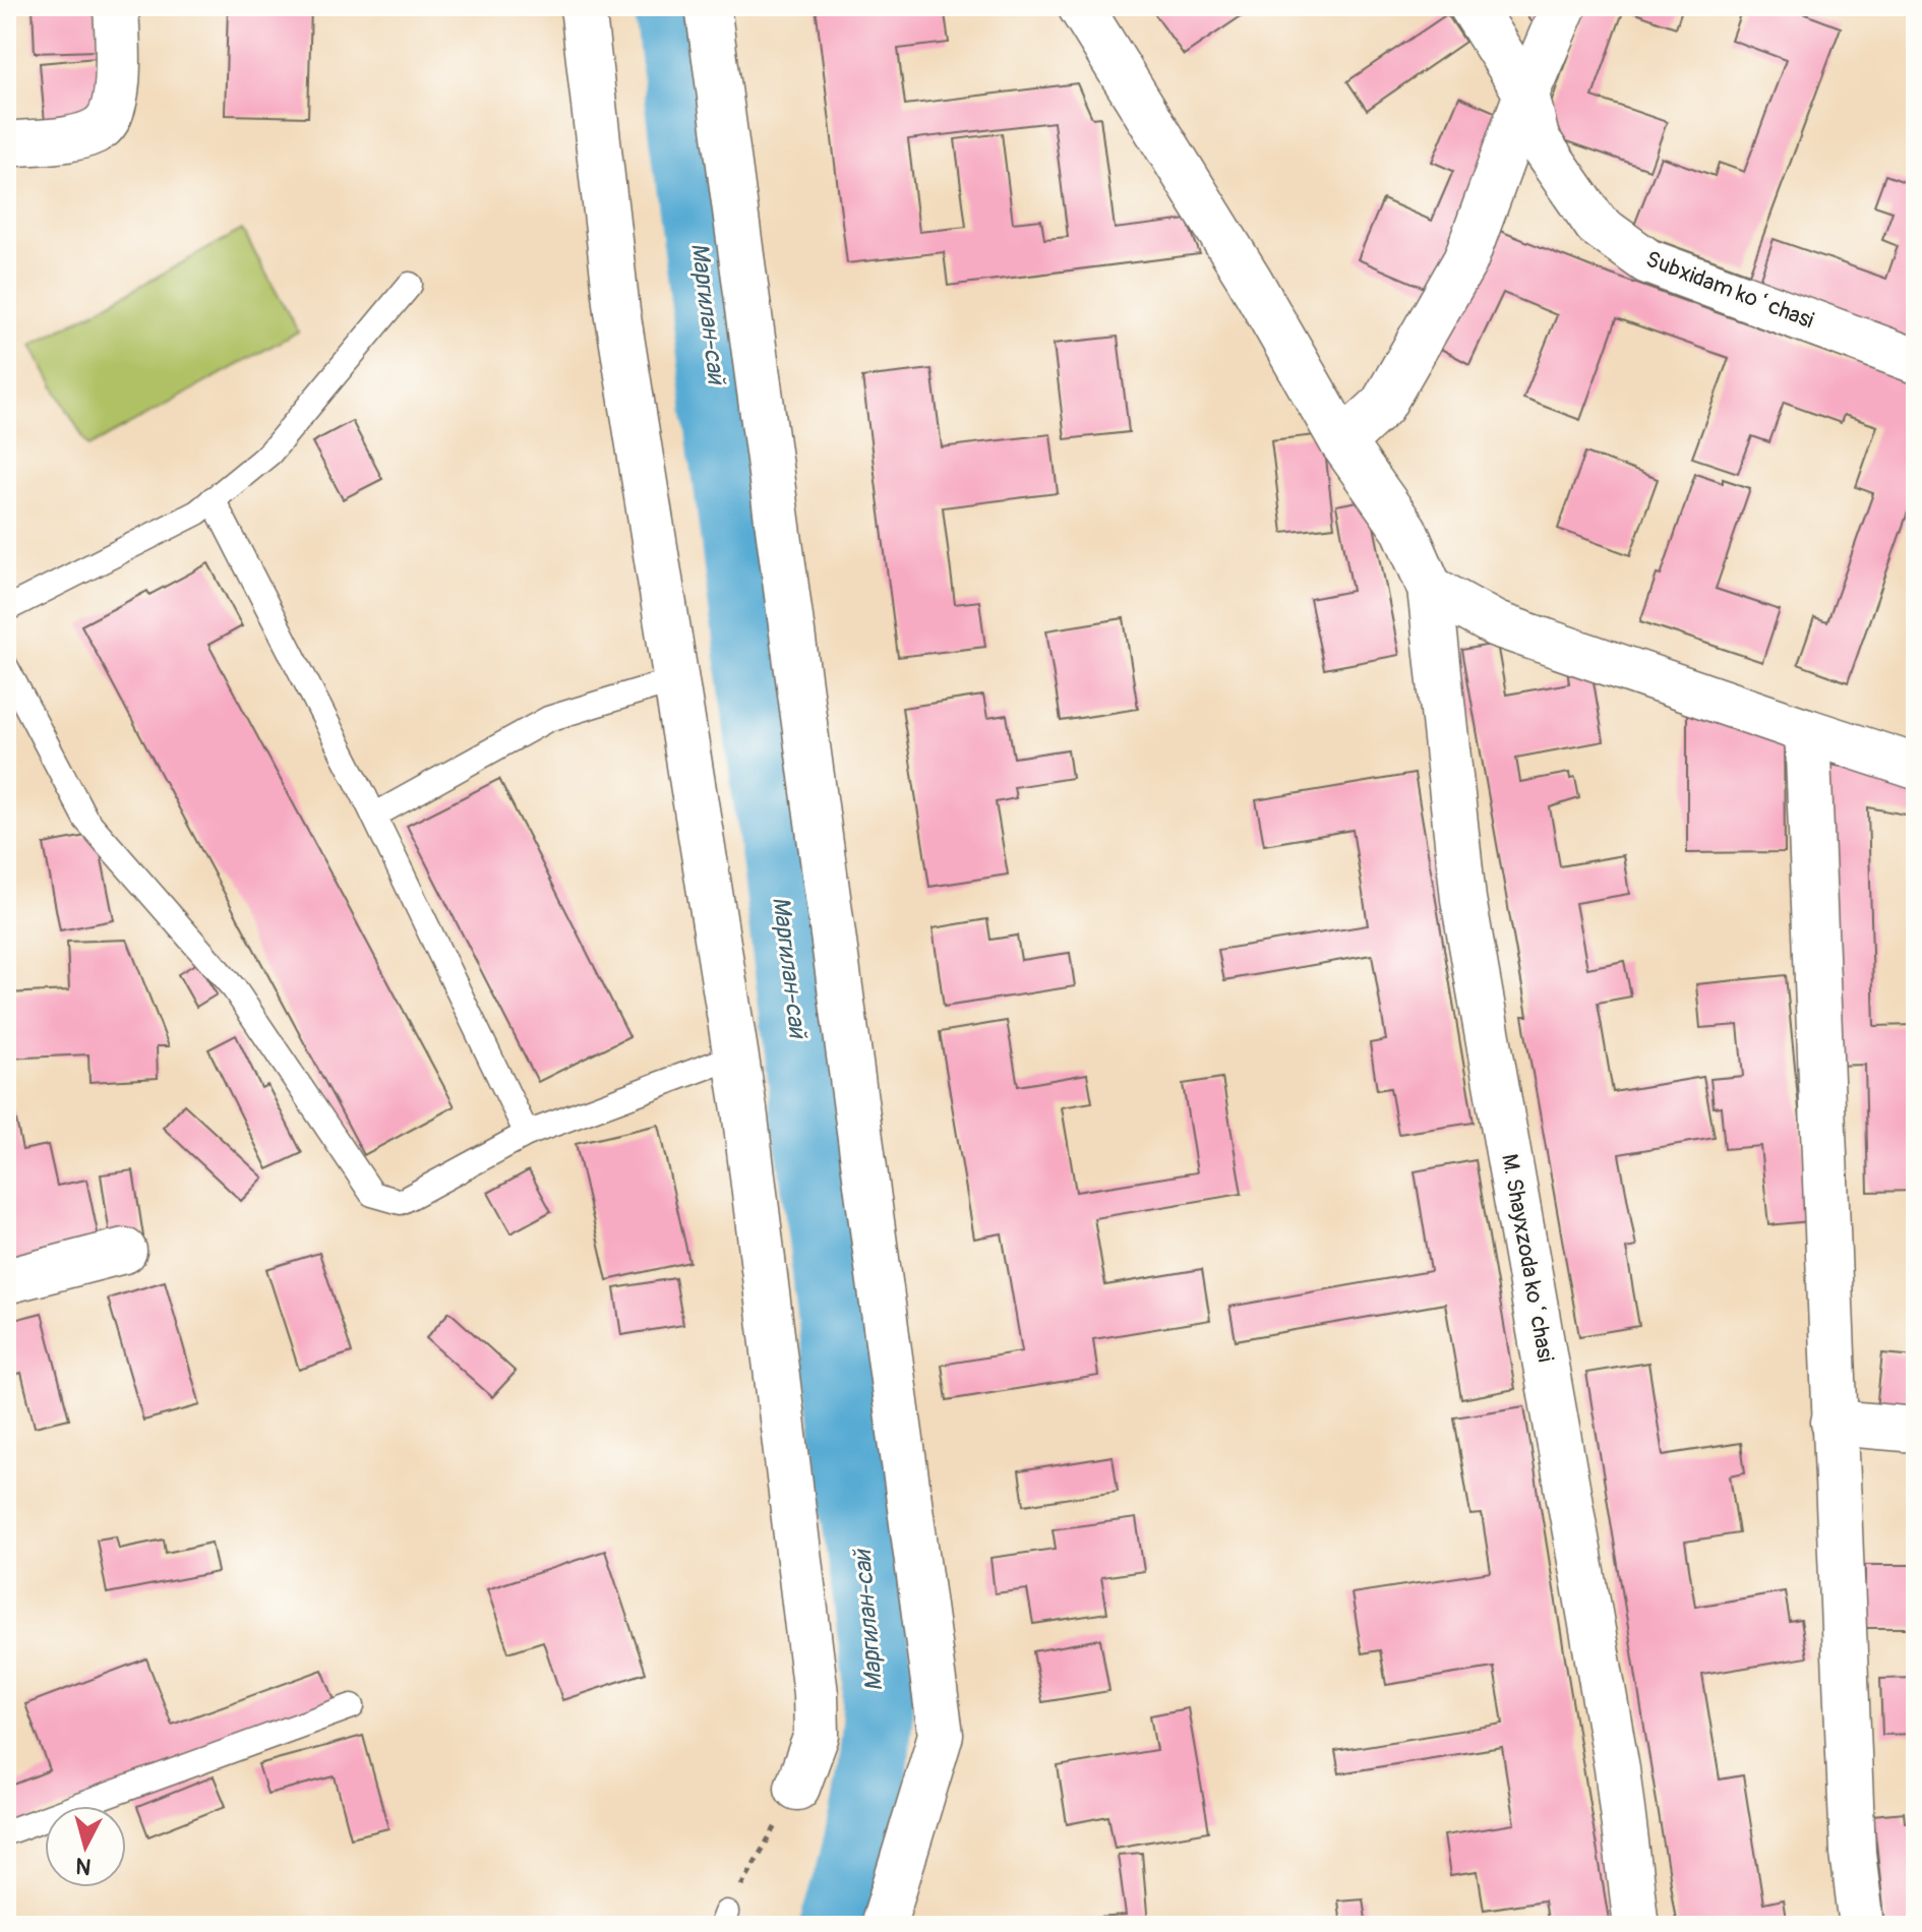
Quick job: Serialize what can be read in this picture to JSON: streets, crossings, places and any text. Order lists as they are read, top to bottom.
{
  "streets": {
    "street": ["Subxidam koʻchasi", "M. Shayxzoda koʻchasi"]
  },
  "water": ["Маргилан-сай"],
  "north": "bottom"
}
